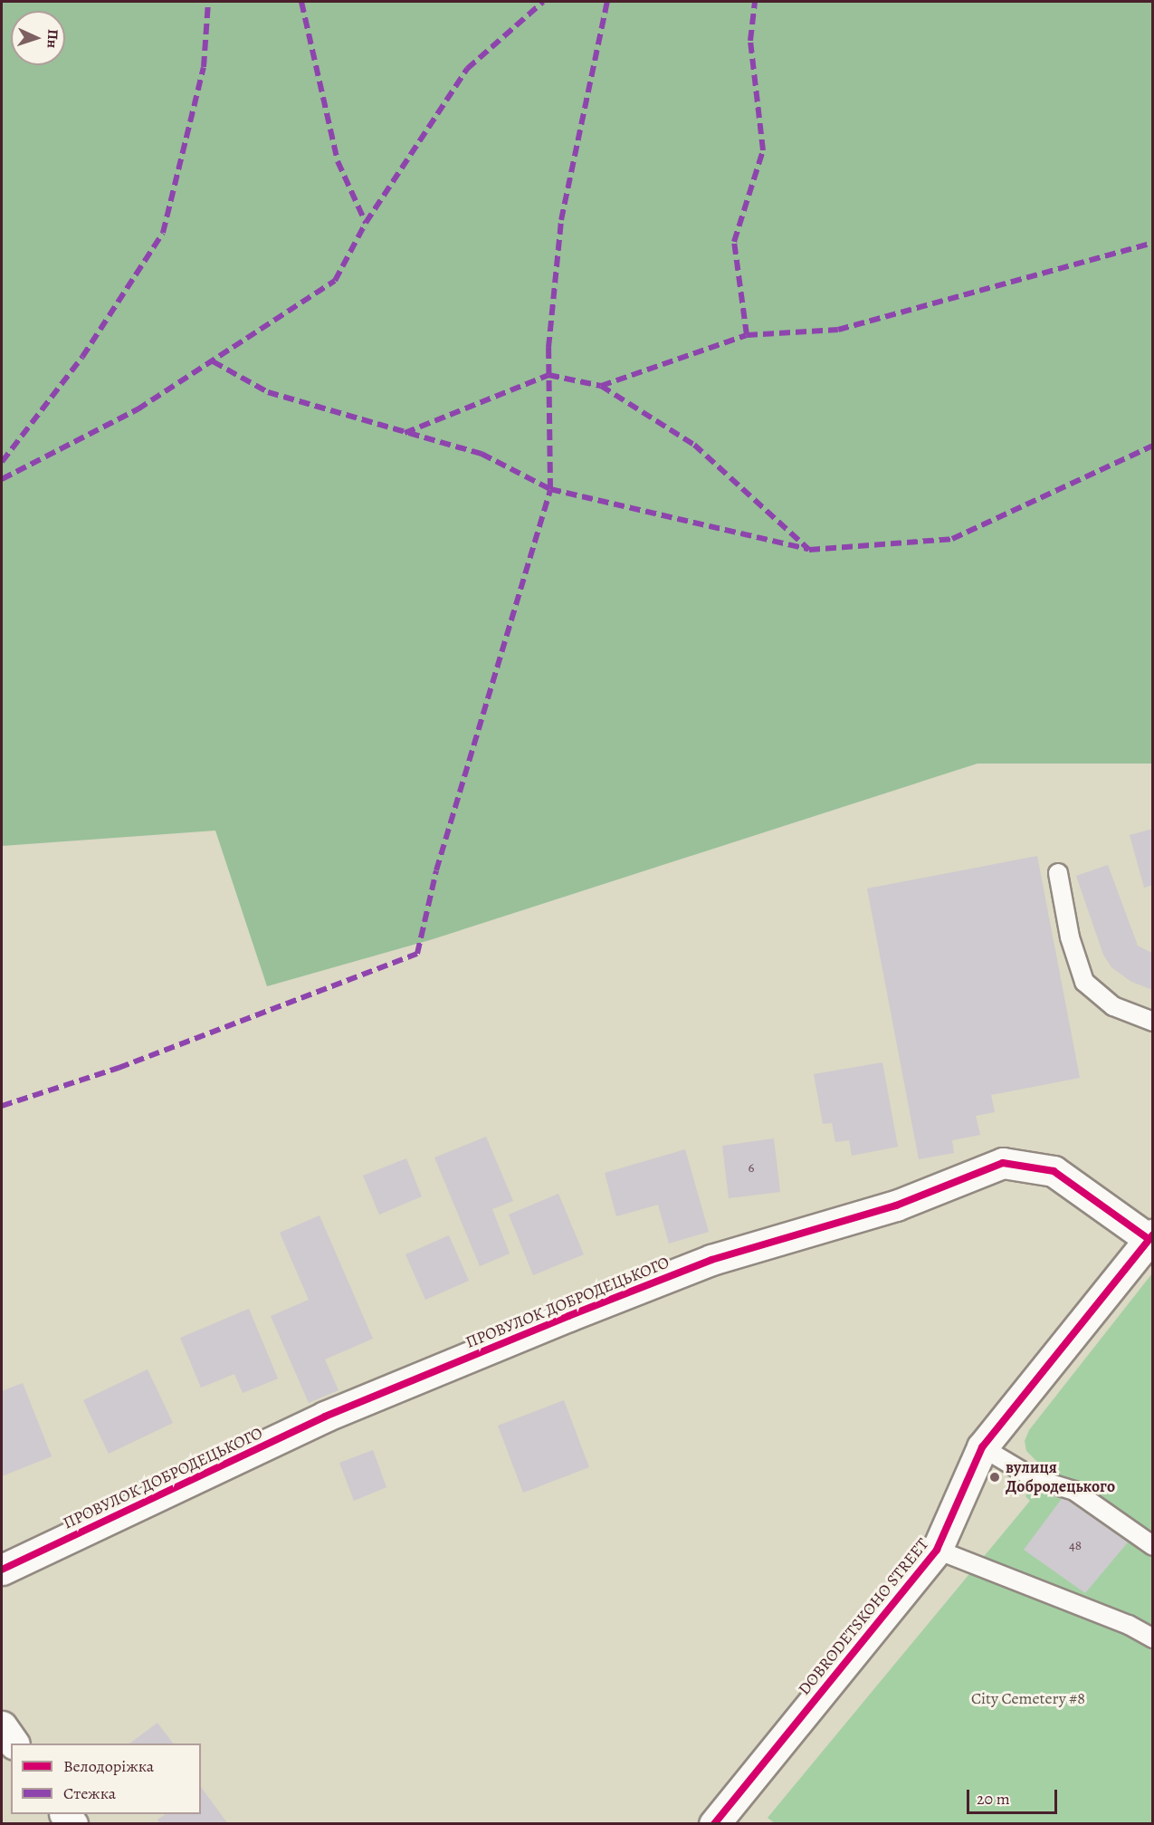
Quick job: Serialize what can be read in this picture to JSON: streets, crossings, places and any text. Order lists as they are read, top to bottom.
{
  "streets": {
    "street": ["ПРОВУЛОК ДОБРОДЕЦЬКОГО", "DOBRODETSKOHO STREET"]
  },
  "crossings": [
    ["ПРОВУЛОК ДОБРОДЕЦЬКОГО", "DOBRODETSKOHO STREET"]
  ],
  "parks": ["City Cemetery #8"],
  "places": ["вулиця Добродецького"],
  "house_numbers": ["6", "48"],
  "legend": ["Велодоріжка", "Стежка"],
  "scale_bar": "20 m",
  "north": "right"
}
